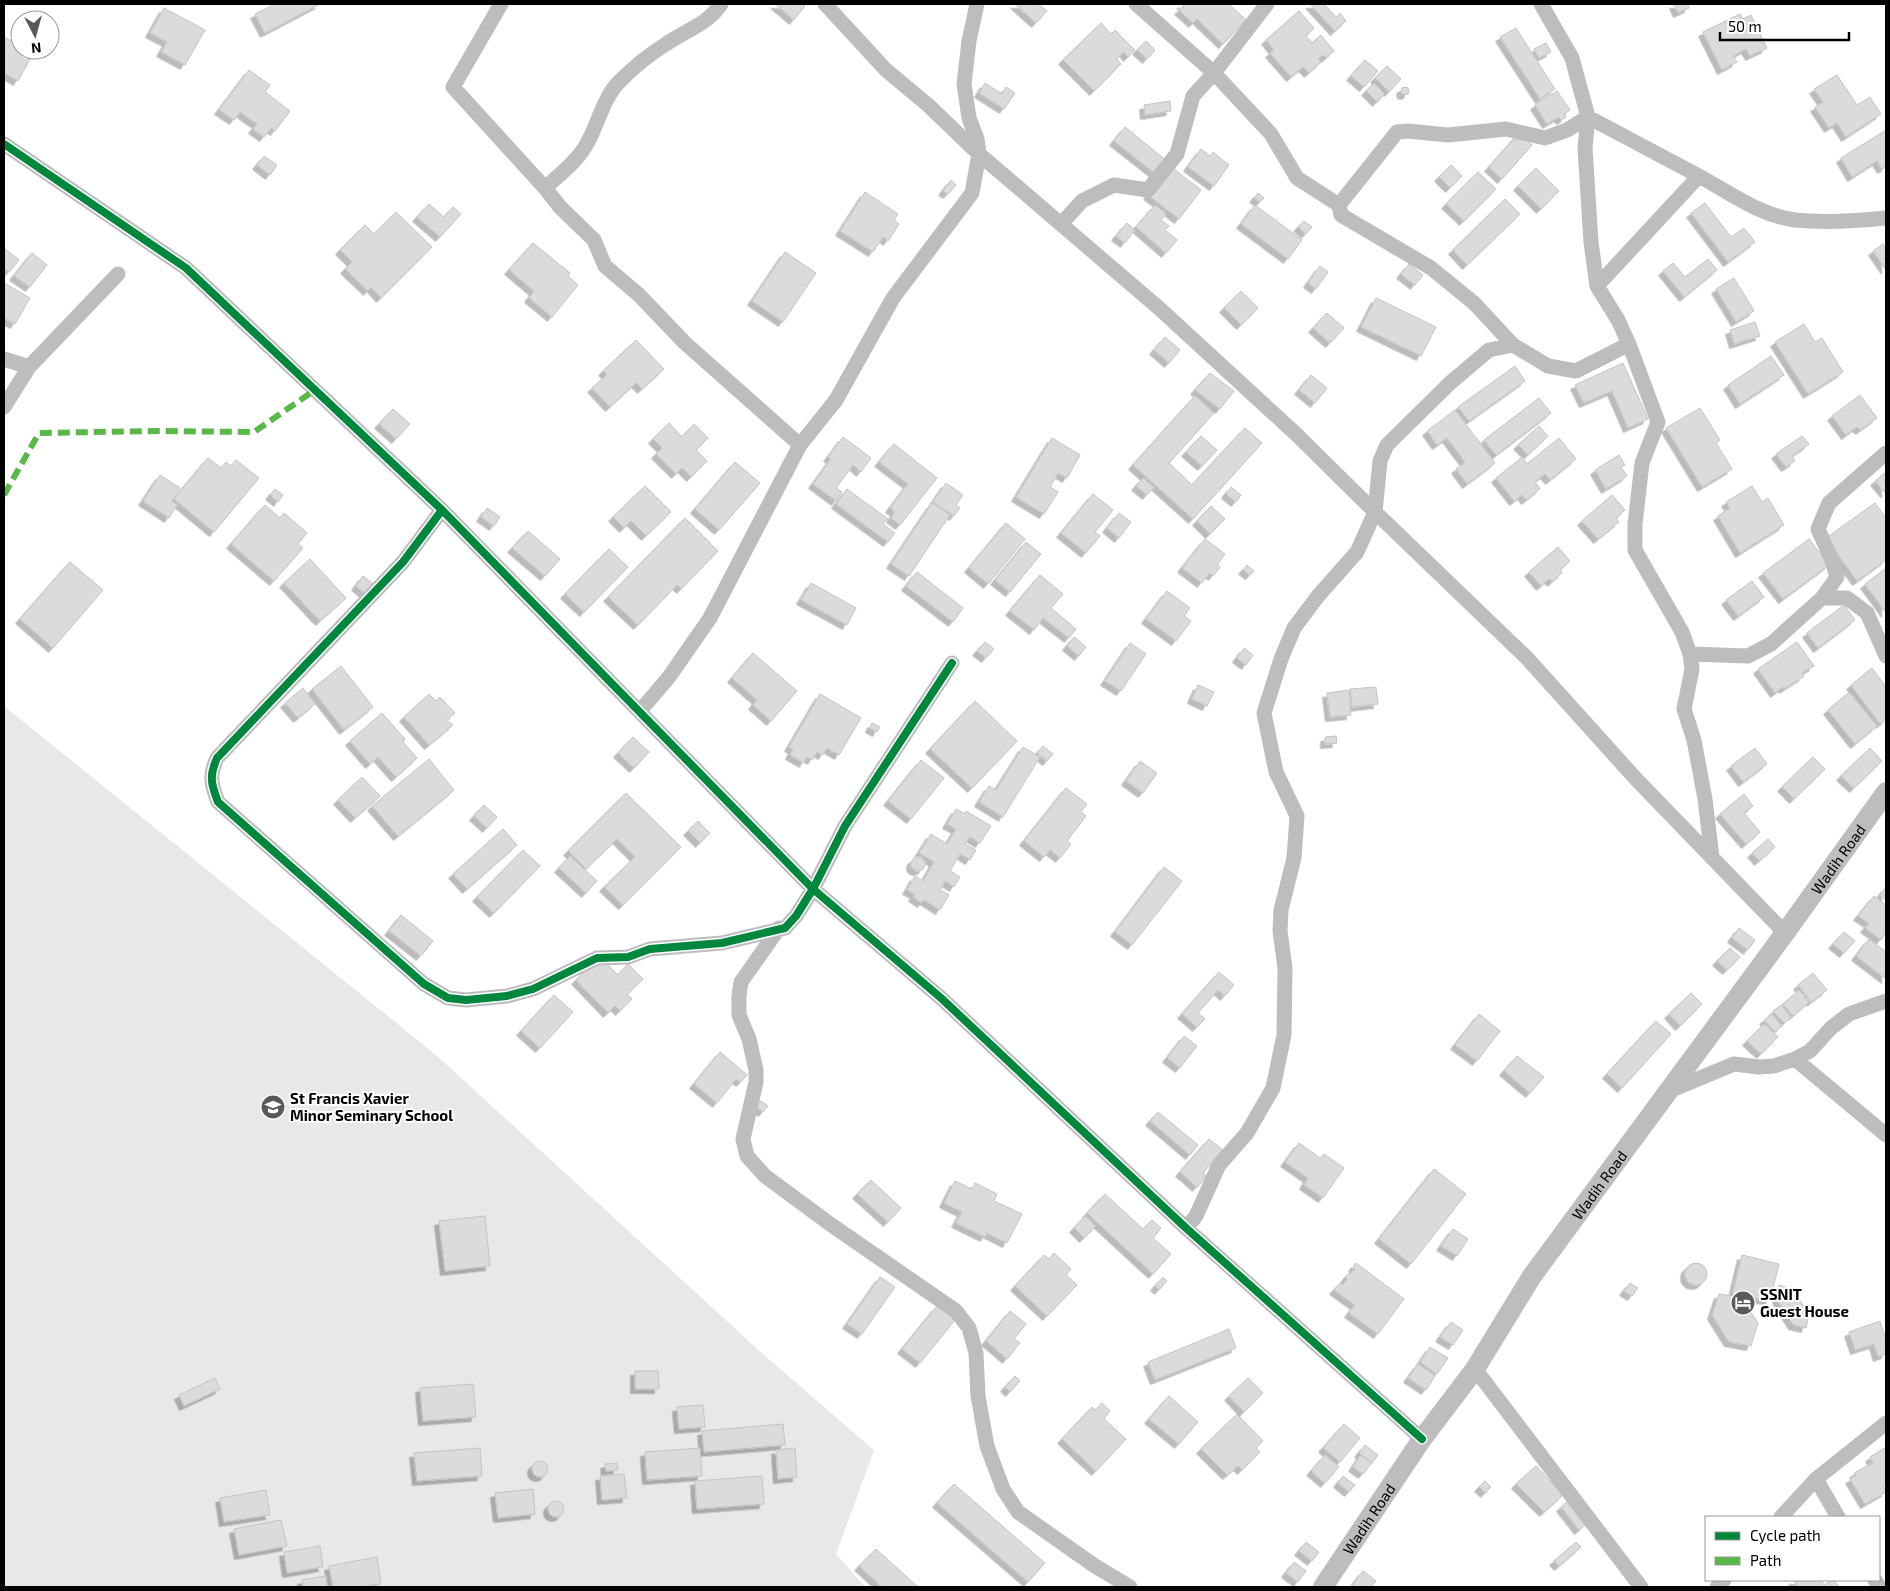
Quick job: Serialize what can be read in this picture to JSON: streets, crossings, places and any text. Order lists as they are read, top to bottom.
{
  "streets": {
    "street": ["Wadih Road"]
  },
  "places": {
    "school or university": ["St Francis Xavier Minor Seminary School"],
    "hotel": ["SSNIT Guest House"]
  },
  "legend": ["Cycle path", "Path"],
  "scale_bar": "50 m",
  "north": "bottom"
}
